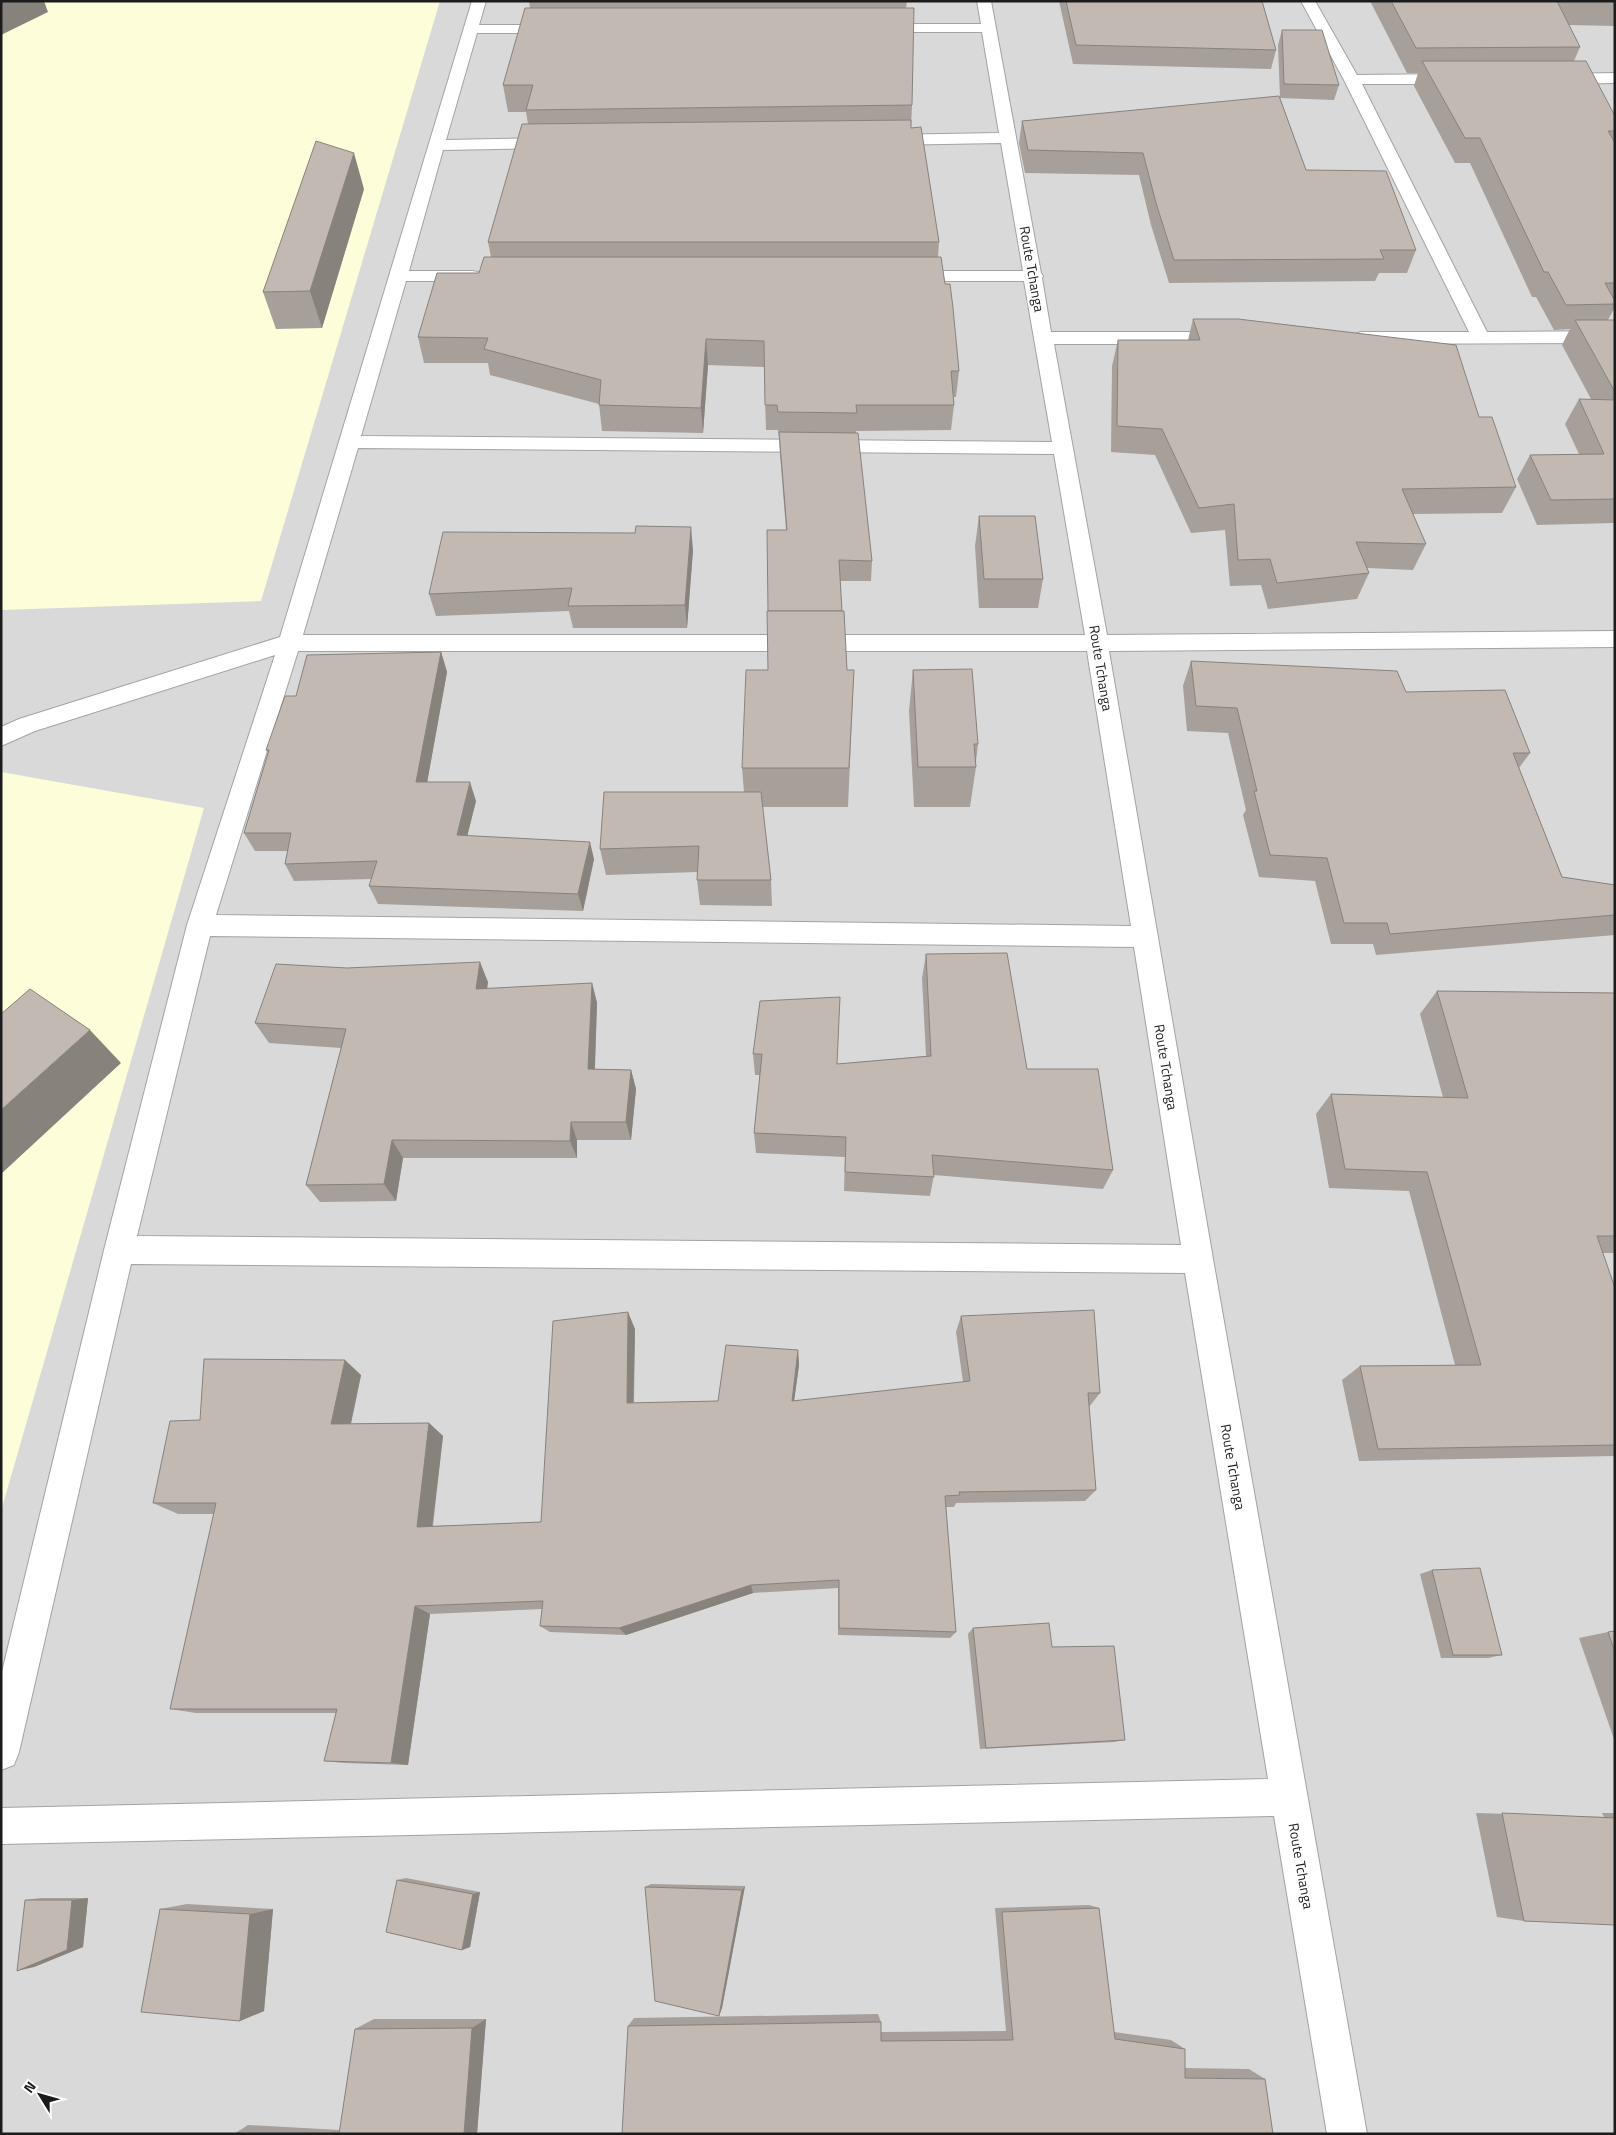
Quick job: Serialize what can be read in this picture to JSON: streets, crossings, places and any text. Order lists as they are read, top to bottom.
{
  "streets": {
    "street": ["Route Tchanga"]
  },
  "north": "top left"
}
